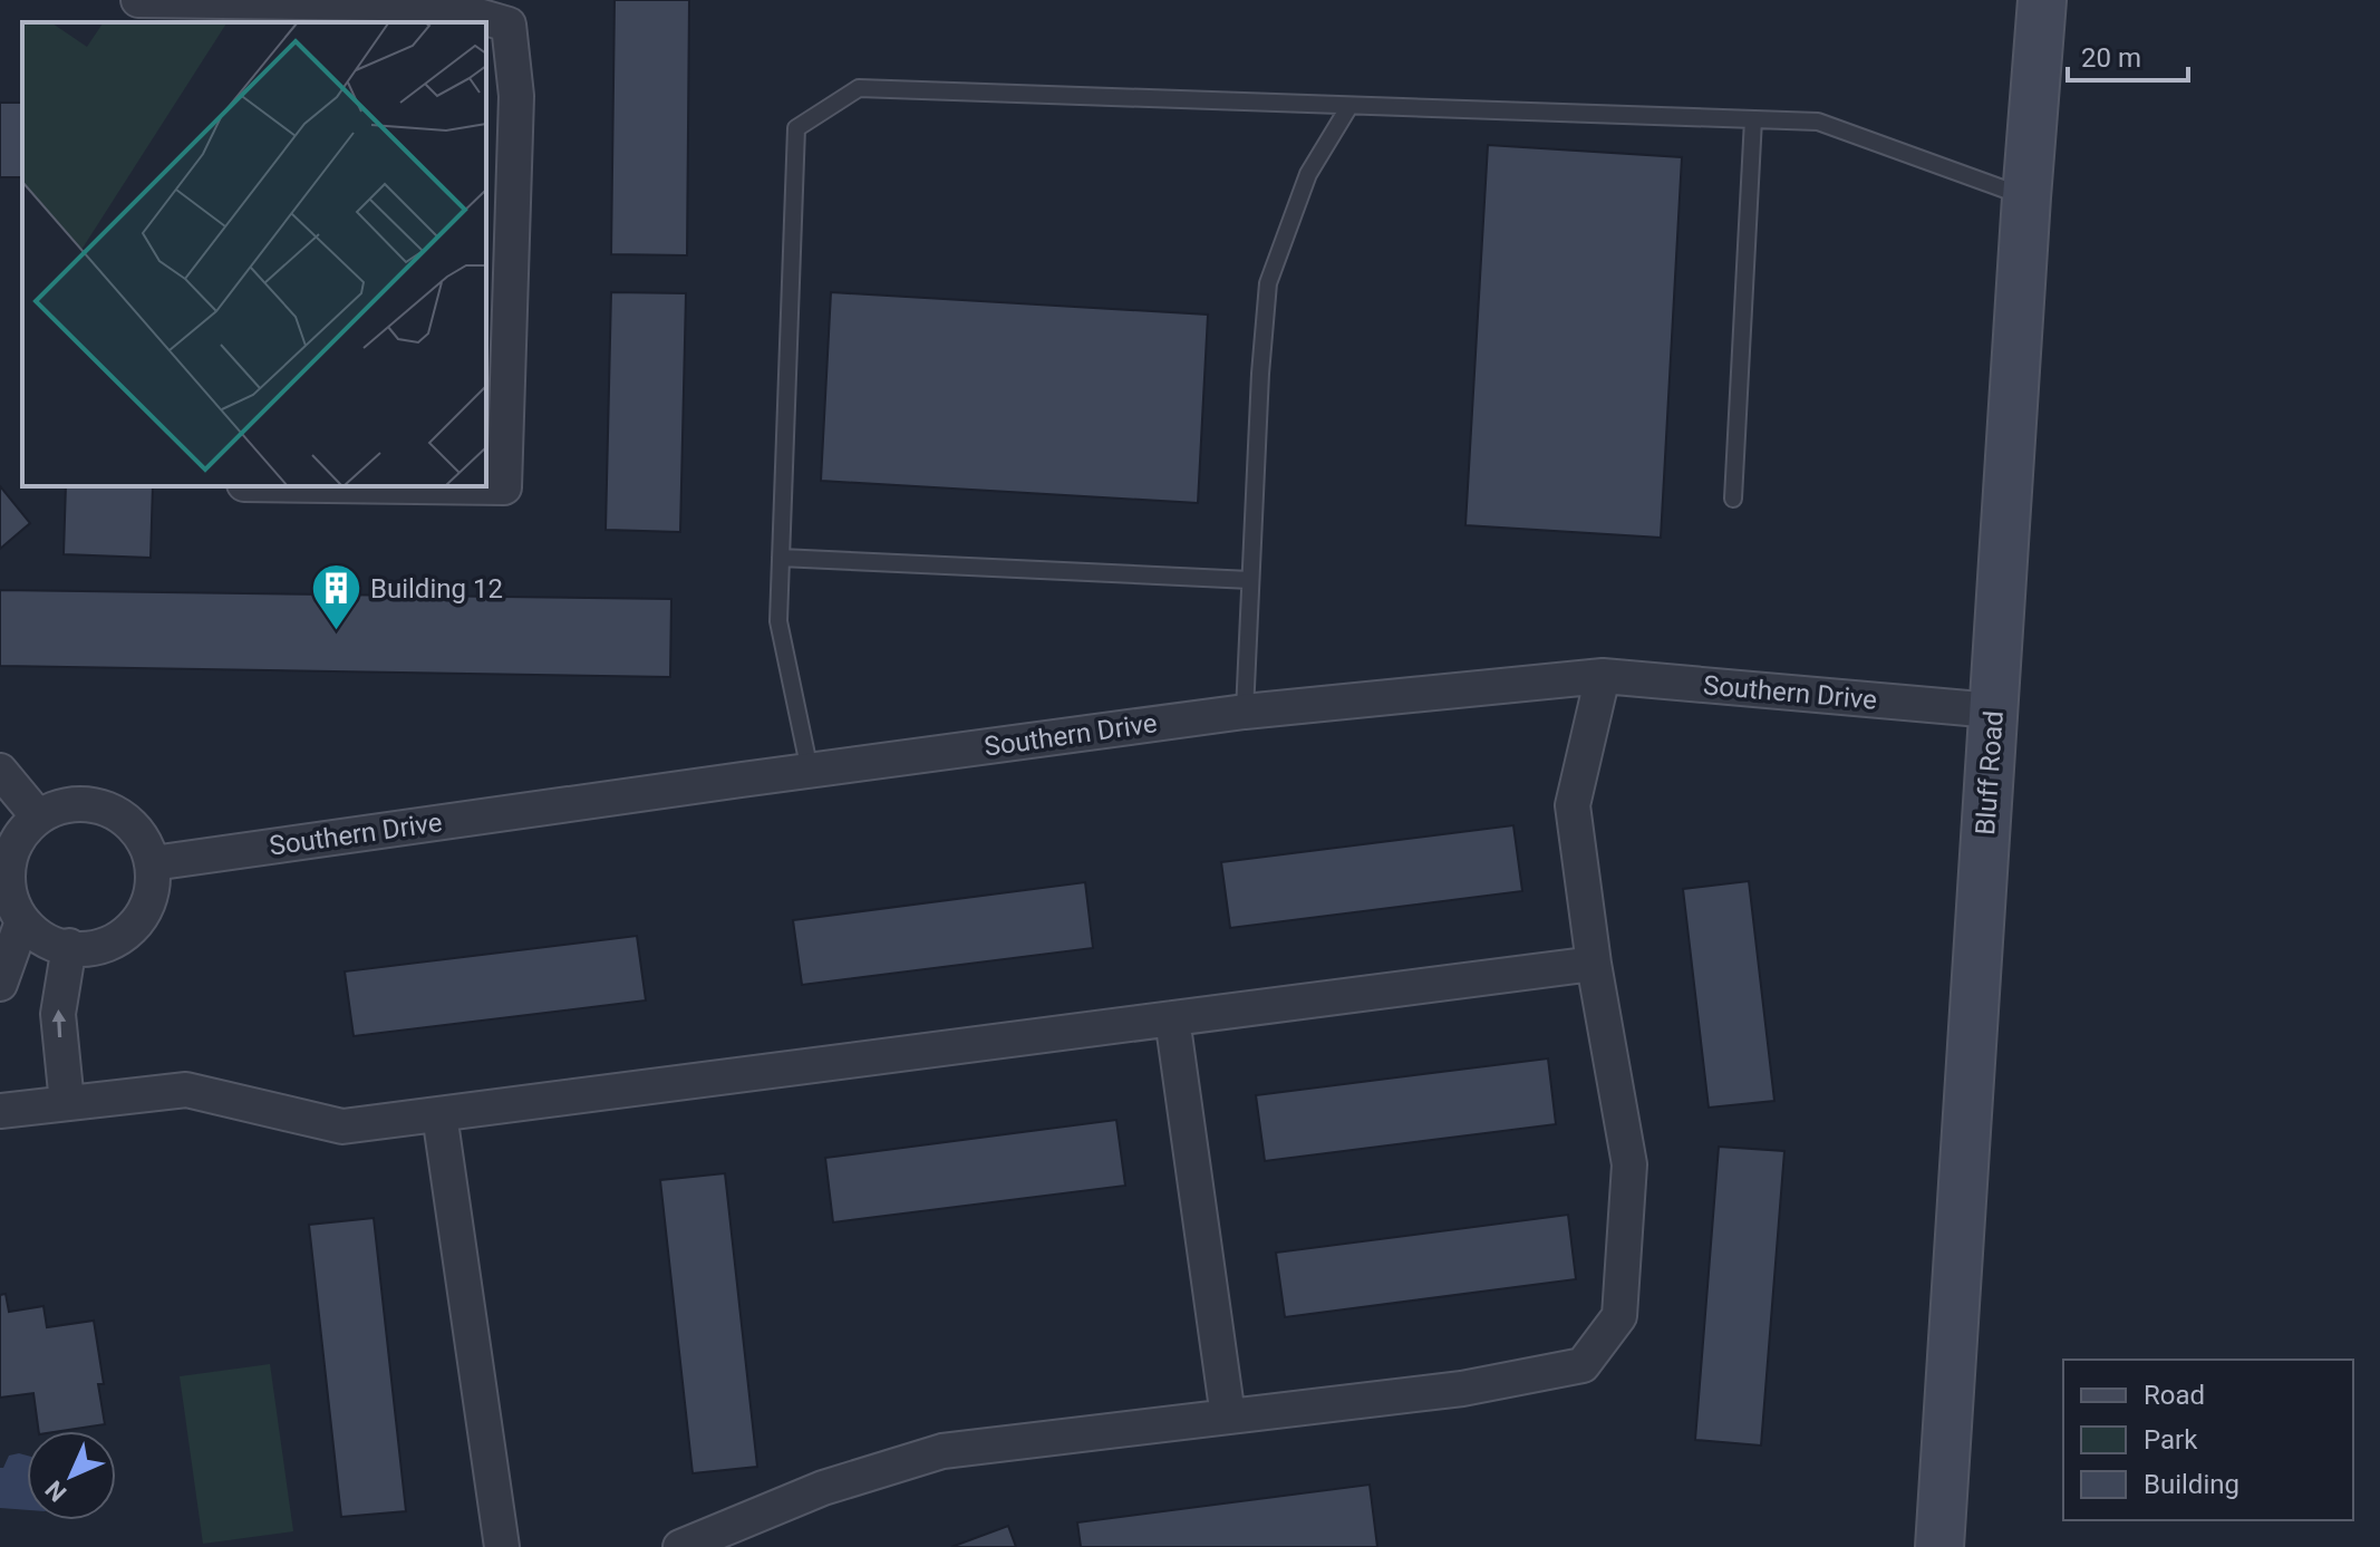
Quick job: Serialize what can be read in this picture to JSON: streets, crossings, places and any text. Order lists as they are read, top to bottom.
{
  "streets": {
    "main road": ["Bluff Road"],
    "street": ["Southern Drive"]
  },
  "crossings": [
    ["Southern Drive", "Bluff Road"]
  ],
  "places": {
    "building": ["Building 12"]
  },
  "legend": ["Road", "Park", "Building"],
  "scale_bar": "20 m",
  "north": "bottom left"
}
